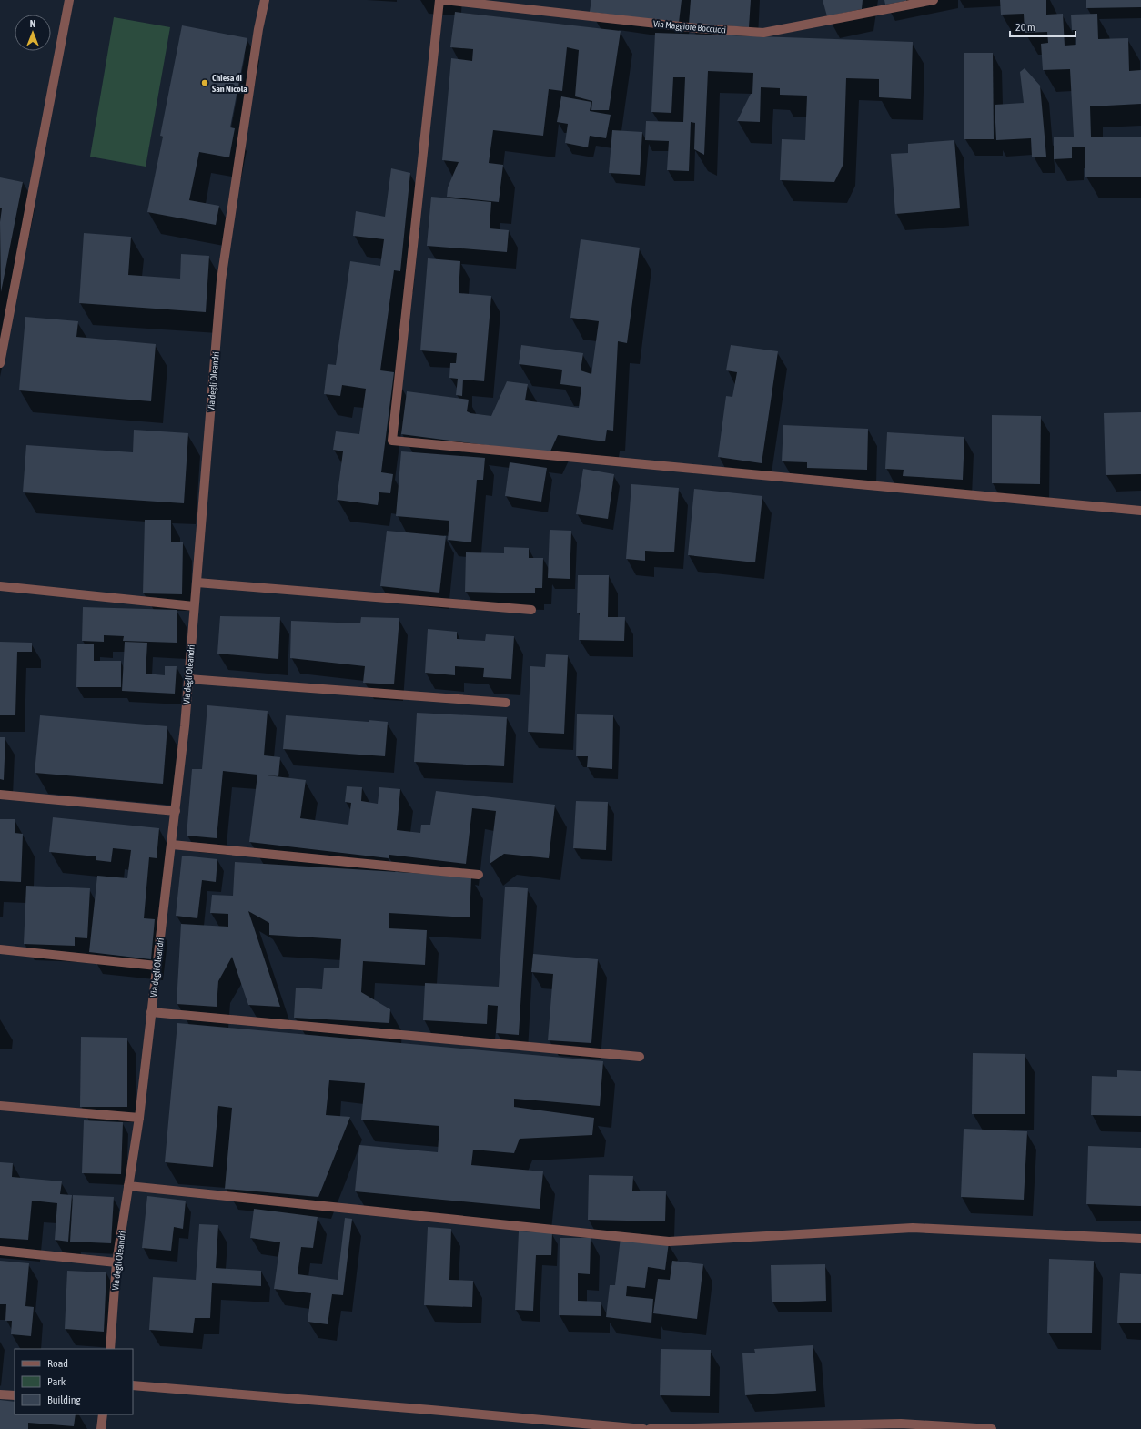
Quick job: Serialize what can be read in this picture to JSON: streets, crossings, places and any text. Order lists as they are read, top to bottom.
{
  "streets": {
    "street": ["Via Maggiore Boccucci", "Via degli Oleandri"]
  },
  "places": ["Chiesa di San Nicola"],
  "legend": ["Road", "Park", "Building"],
  "scale_bar": "20 m",
  "north": "top"
}
